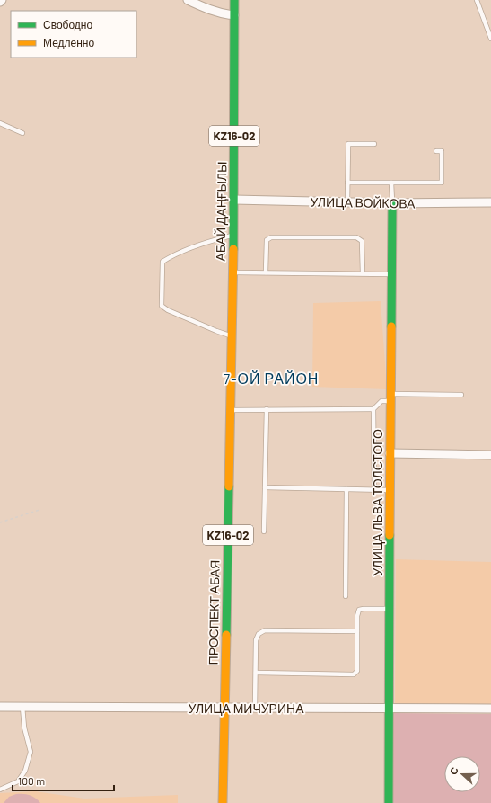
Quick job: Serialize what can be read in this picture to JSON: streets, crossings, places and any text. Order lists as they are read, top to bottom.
{
  "streets": {
    "main road": [
      "KZ16-02",
      "АБАЙ ДАҢҒЫЛЫ",
      "УЛИЦА ЛЬВА ТОЛСТОГО",
      "ПРОСПЕКТ АБАЯ"
    ],
    "street": ["УЛИЦА ВОЙКОВА", "УЛИЦА МИЧУРИНА"]
  },
  "crossings": [
    ["УЛИЦА ВОЙКОВА", "АБАЙ ДАҢҒЫЛЫ"],
    ["УЛИЦА ВОЙКОВА", "УЛИЦА ЛЬВА ТОЛСТОГО"],
    ["АБАЙ ДАҢҒЫЛЫ", "ПРОСПЕКТ АБАЯ"],
    ["УЛИЦА ЛЬВА ТОЛСТОГО", "УЛИЦА МИЧУРИНА"],
    ["ПРОСПЕКТ АБАЯ", "УЛИЦА МИЧУРИНА"]
  ],
  "districts": ["7-ОЙ РАЙОН"],
  "legend": ["Свободно", "Медленно"],
  "scale_bar": "100 m",
  "north": "left"
}
